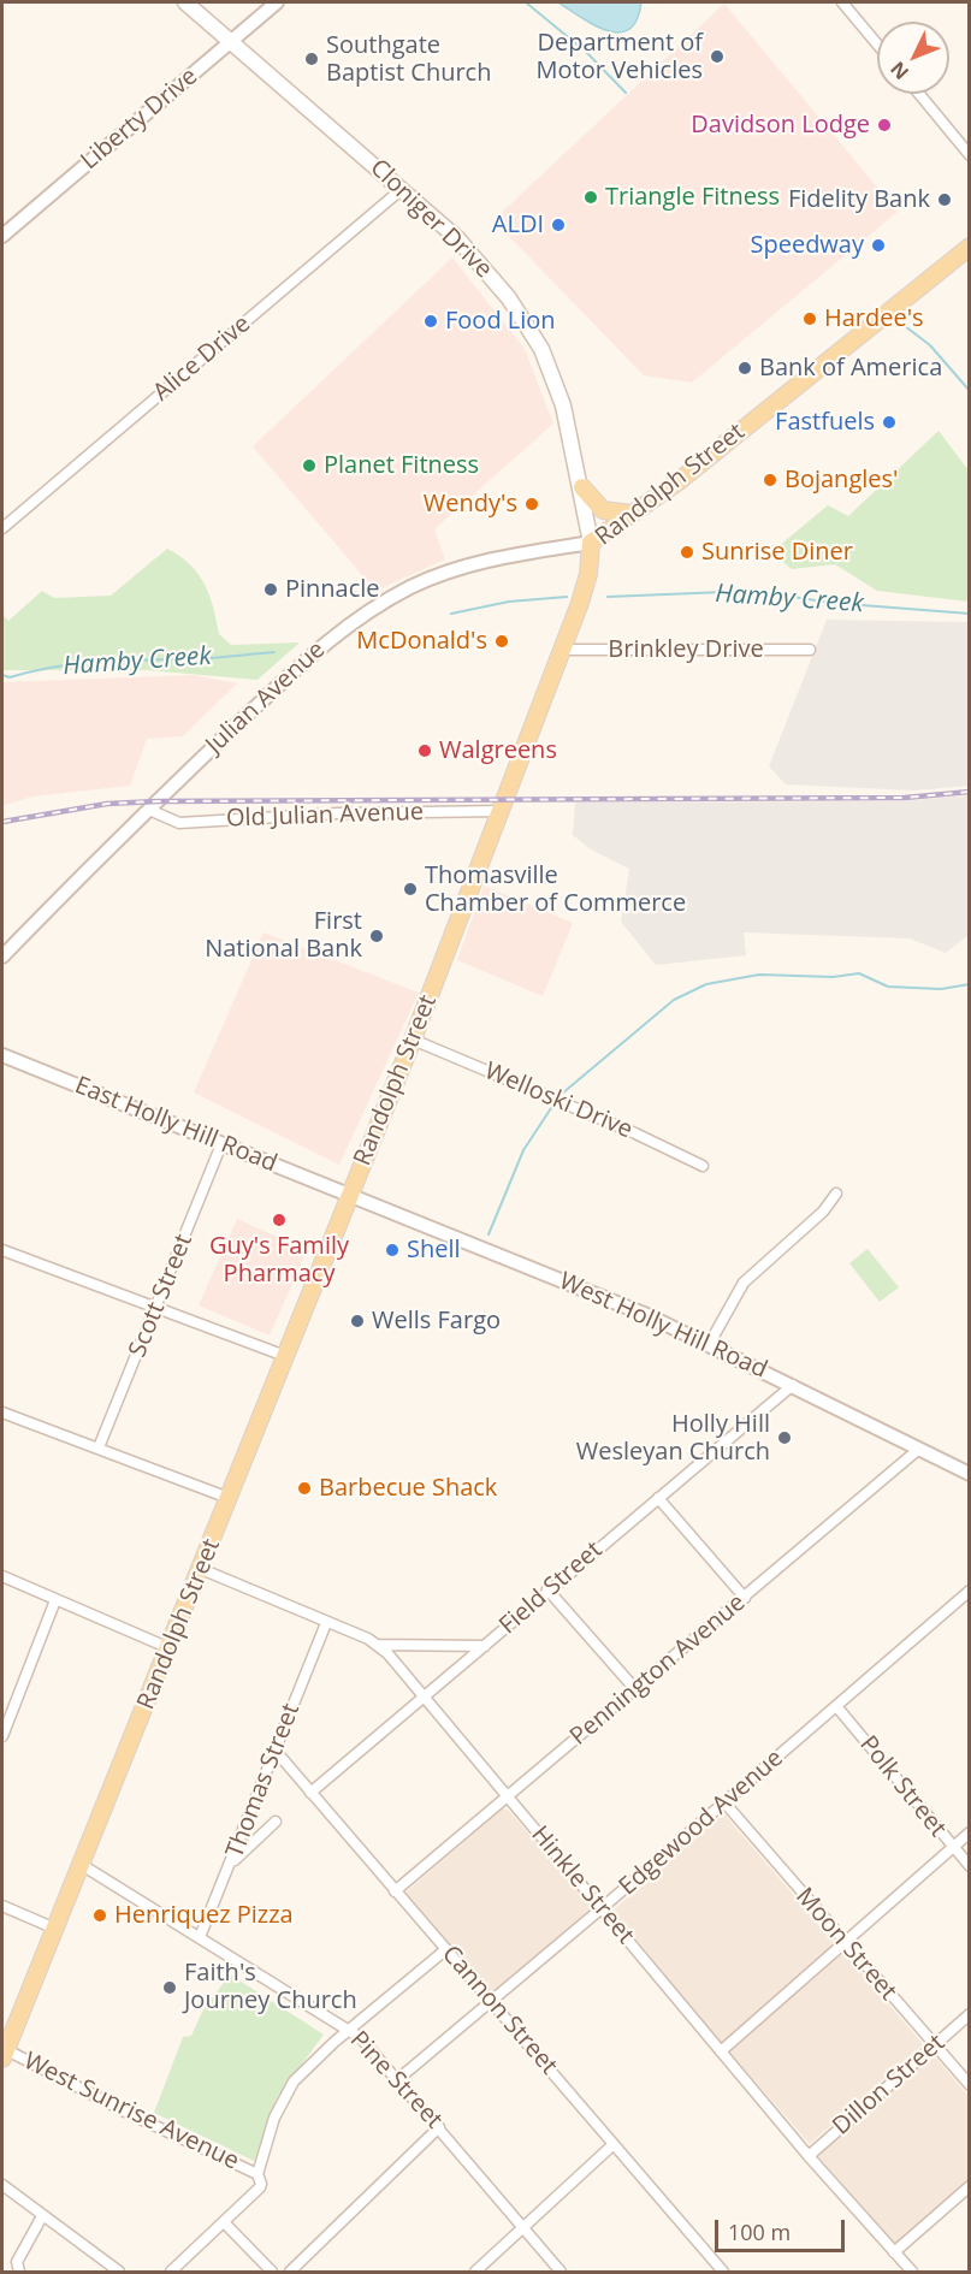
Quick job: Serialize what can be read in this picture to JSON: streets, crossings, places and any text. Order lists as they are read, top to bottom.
{
  "streets": {
    "main road": ["Cloniger Drive", "Randolph Street"],
    "street": [
      "Liberty Drive",
      "Alice Drive",
      "Brinkley Drive",
      "Julian Avenue",
      "Old Julian Avenue",
      "Welloski Drive",
      "East Holly Hill Road",
      "Scott Street",
      "West Holly Hill Road",
      "Field Street",
      "Pennington Avenue",
      "Thomas Street",
      "Polk Street",
      "Edgewood Avenue",
      "Hinkle Street",
      "Moon Street",
      "Cannon Street",
      "Pine Street",
      "Dillon Street",
      "West Sunrise Avenue"
    ]
  },
  "crossings": [
    ["Liberty Drive", "Cloniger Drive"],
    ["Cloniger Drive", "Alice Drive"],
    ["Cloniger Drive", "Randolph Street"],
    ["Cloniger Drive", "Julian Avenue"],
    ["Randolph Street", "Brinkley Drive"],
    ["Randolph Street", "Julian Avenue"],
    ["Randolph Street", "Old Julian Avenue"],
    ["Randolph Street", "Welloski Drive"],
    ["Randolph Street", "East Holly Hill Road"],
    ["Randolph Street", "West Holly Hill Road"],
    ["Randolph Street", "Hinkle Street"],
    ["Randolph Street", "Pine Street"],
    ["Randolph Street", "West Sunrise Avenue"],
    ["Julian Avenue", "Old Julian Avenue"],
    ["East Holly Hill Road", "Scott Street"],
    ["East Holly Hill Road", "West Holly Hill Road"],
    ["West Holly Hill Road", "Field Street"],
    ["West Holly Hill Road", "Pennington Avenue"],
    ["Field Street", "Hinkle Street"],
    ["Field Street", "Cannon Street"],
    ["Pennington Avenue", "Hinkle Street"],
    ["Pennington Avenue", "Cannon Street"],
    ["Thomas Street", "Hinkle Street"],
    ["Thomas Street", "Cannon Street"],
    ["Thomas Street", "Pine Street"],
    ["Polk Street", "Edgewood Avenue"],
    ["Edgewood Avenue", "Hinkle Street"],
    ["Edgewood Avenue", "Moon Street"],
    ["Edgewood Avenue", "Cannon Street"],
    ["Edgewood Avenue", "Pine Street"],
    ["Hinkle Street", "Dillon Street"],
    ["Moon Street", "Dillon Street"]
  ],
  "water": ["Hamby Creek"],
  "places": [
    "Department of Motor Vehicles",
    "Southgate Baptist Church",
    "Davidson Lodge",
    "Triangle Fitness",
    "Fidelity Bank",
    "ALDI",
    "Speedway",
    "Hardee's",
    "Food Lion",
    "Bank of America",
    "Fastfuels",
    "Planet Fitness",
    "Bojangles'",
    "Wendy's",
    "Sunrise Diner",
    "Pinnacle",
    "McDonald's",
    "Walgreens",
    "Thomasville Chamber of Commerce",
    "First National Bank",
    "Guy's Family Pharmacy",
    "Shell",
    "Wells Fargo",
    "Holly Hill Wesleyan Church",
    "Barbecue Shack",
    "Henriquez Pizza",
    "Faith's Journey Church"
  ],
  "scale_bar": "100 m",
  "north": "bottom left"
}
